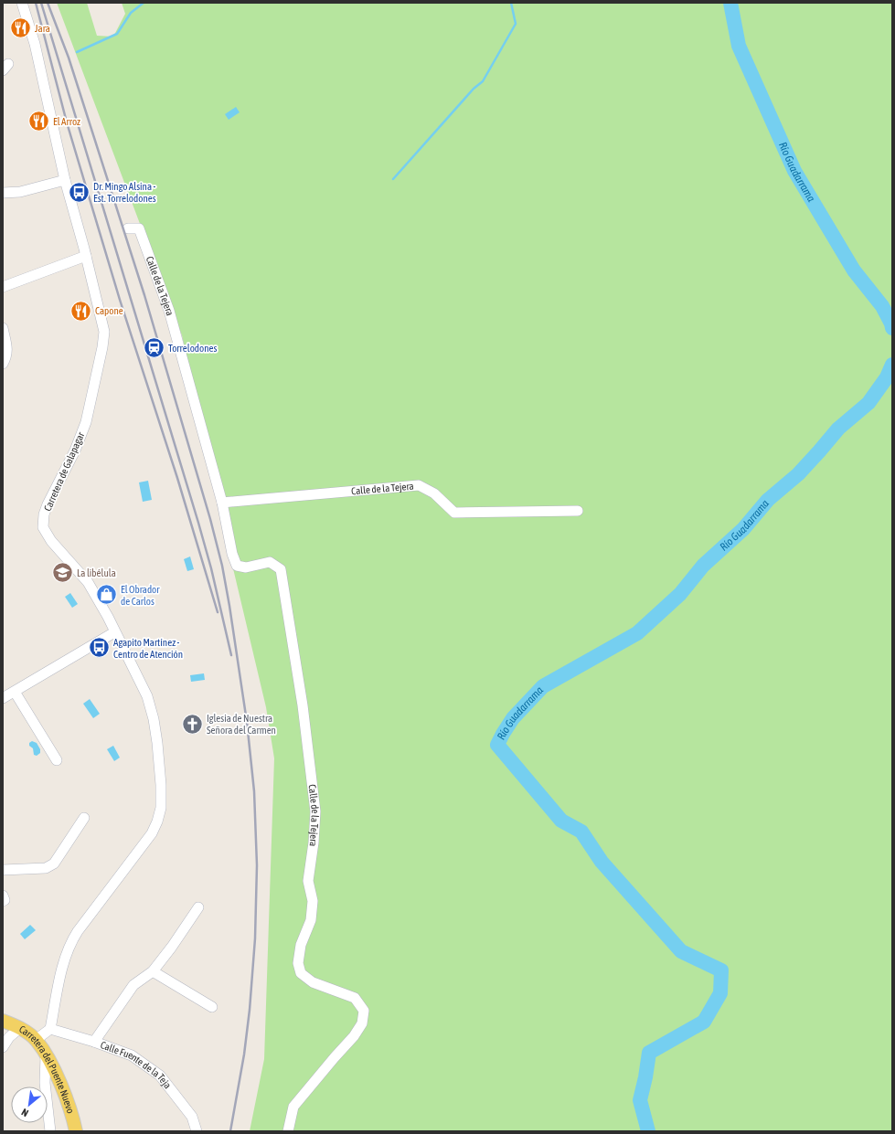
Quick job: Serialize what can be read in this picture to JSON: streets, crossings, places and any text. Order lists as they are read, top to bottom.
{
  "streets": {
    "main road": ["Carretera del Puente Nuevo"],
    "street": ["Calle de la Tejera", "Carretera de Galapagar", "Calle Fuente de la Teja"]
  },
  "crossings": [
    ["Carretera de Galapagar", "Calle Fuente de la Teja"]
  ],
  "water": ["Río Guadarrama"],
  "places": {
    "restaurant": ["Jara", "El Arroz", "Capone"],
    "bus stop": ["Dr. Mingo Alsina - Est. Torrelodones", "Agapito Martínez - Centro de Atención"],
    "station": ["Torrelodones"],
    "school or university": ["La libélula"],
    "shop": ["El Obrador de Carlos"],
    "church": ["Iglesia de Nuestra Señora del Carmen"]
  },
  "north": "bottom left"
}
